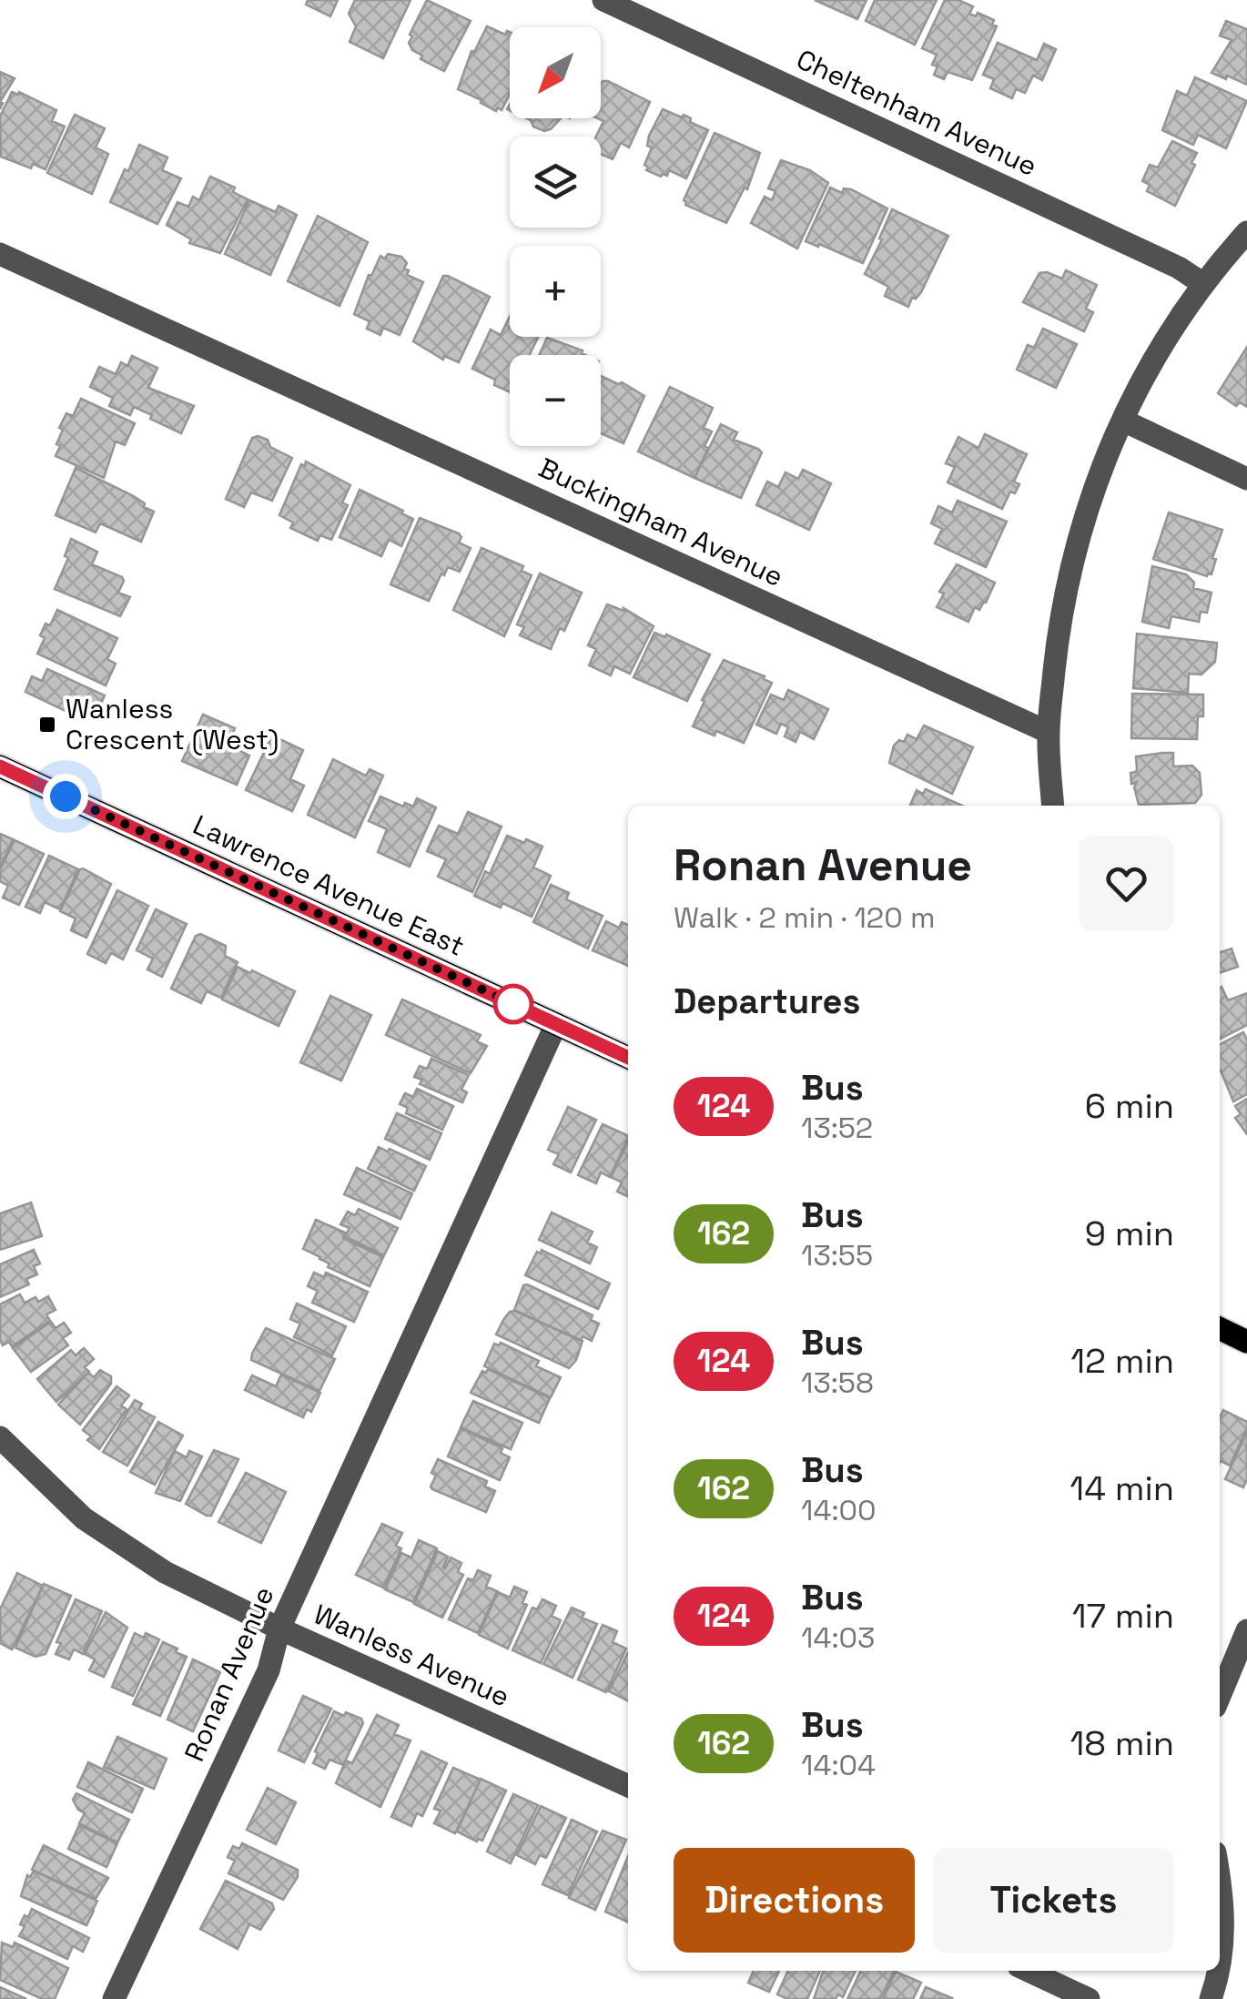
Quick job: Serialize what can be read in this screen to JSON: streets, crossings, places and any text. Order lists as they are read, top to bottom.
{
  "streets": {
    "main road": ["Lawrence Avenue East"],
    "street": [
      "Cheltenham Avenue",
      "Buckingham Avenue",
      "Wanless Avenue",
      "Ronan Avenue"
    ]
  },
  "crossings": [
    ["Lawrence Avenue East", "Ronan Avenue"],
    ["Wanless Avenue", "Ronan Avenue"]
  ],
  "places": {
    "transit": ["Wanless Crescent (West)"]
  },
  "lines": ["bus line 124"],
  "north": "bottom left",
  "page": {
    "map_buttons": ["+", "−"],
    "heading": [
      ["Ronan Avenue", "Walk · 2 min · 120 m"],
      "Departures"
    ],
    "list": [
      {
        "mark": "124",
        "name": "Bus",
        "note": "13:52",
        "value": "6 min"
      },
      {
        "mark": "162",
        "name": "Bus",
        "note": "13:55",
        "value": "9 min"
      },
      {
        "mark": "124",
        "name": "Bus",
        "note": "13:58",
        "value": "12 min"
      },
      {
        "mark": "162",
        "name": "Bus",
        "note": "14:00",
        "value": "14 min"
      },
      {
        "mark": "124",
        "name": "Bus",
        "note": "14:03",
        "value": "17 min"
      },
      {
        "mark": "162",
        "name": "Bus",
        "note": "14:04",
        "value": "18 min"
      }
    ],
    "buttons": ["Directions", "Tickets"]
  }
}
